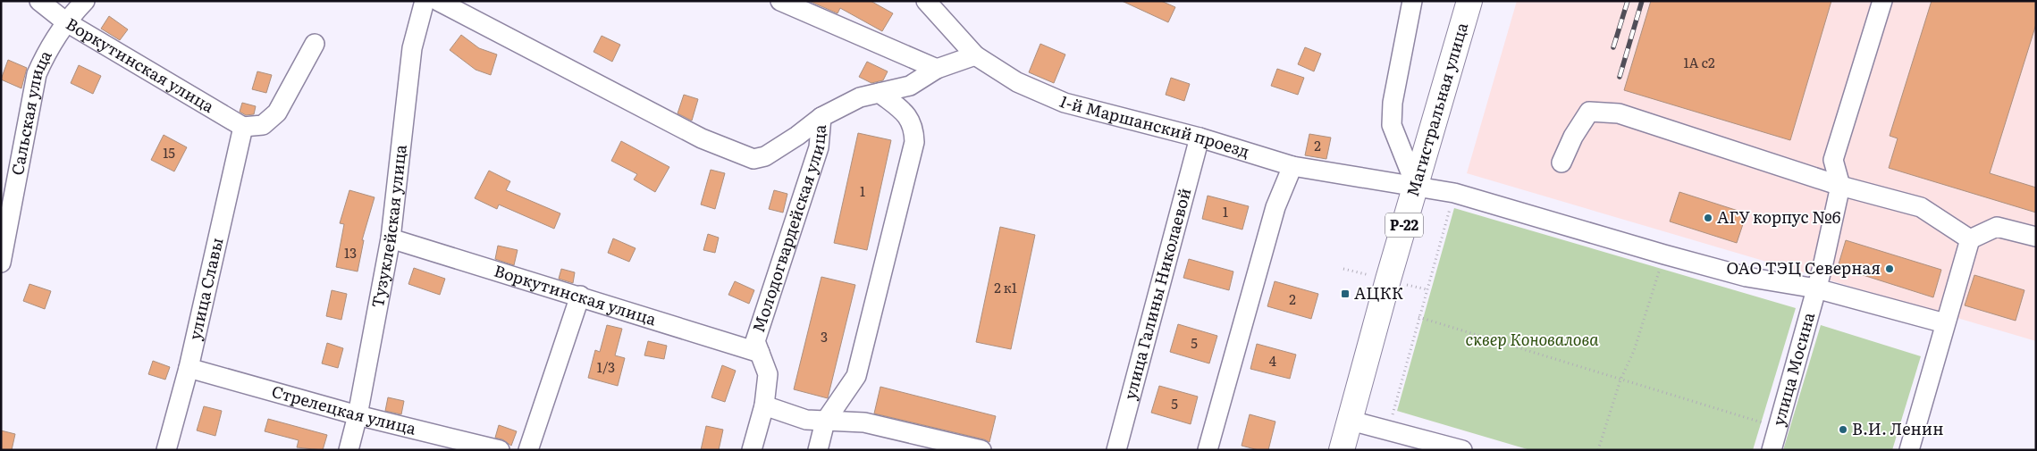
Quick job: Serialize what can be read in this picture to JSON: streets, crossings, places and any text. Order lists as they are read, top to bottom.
{
  "streets": {
    "highway": ["Магистральная улица", "Р-22"],
    "street": [
      "Воркутинская улица",
      "Сальская улица",
      "1-й Маршанский проезд",
      "Тузуклейская улица",
      "Молодогвардейская улица",
      "улица Славы",
      "улица Галины Николаевой",
      "улица Мосина",
      "Стрелецкая улица"
    ]
  },
  "crossings": [
    ["Воркутинская улица", "Сальская улица"],
    ["Воркутинская улица", "Тузуклейская улица"],
    ["Воркутинская улица", "Молодогвардейская улица"],
    ["Воркутинская улица", "улица Славы"],
    ["Магистральная улица", "1-й Маршанский проезд"],
    ["1-й Маршанский проезд", "Молодогвардейская улица"],
    ["1-й Маршанский проезд", "улица Галины Николаевой"],
    ["1-й Маршанский проезд", "улица Мосина"],
    ["Тузуклейская улица", "Стрелецкая улица"],
    ["улица Славы", "Стрелецкая улица"]
  ],
  "parks": ["сквер Коновалова"],
  "places": {
    "other": ["АГУ корпус №6", "ОАО ТЭЦ Северная", "В.И. Ленин"],
    "transit": ["АЦКК"]
  },
  "house_numbers": [
    "1А с2",
    "2",
    "15",
    "1",
    "1",
    "13",
    "2 к1",
    "2",
    "3",
    "5",
    "4",
    "1/3",
    "5"
  ]
}
